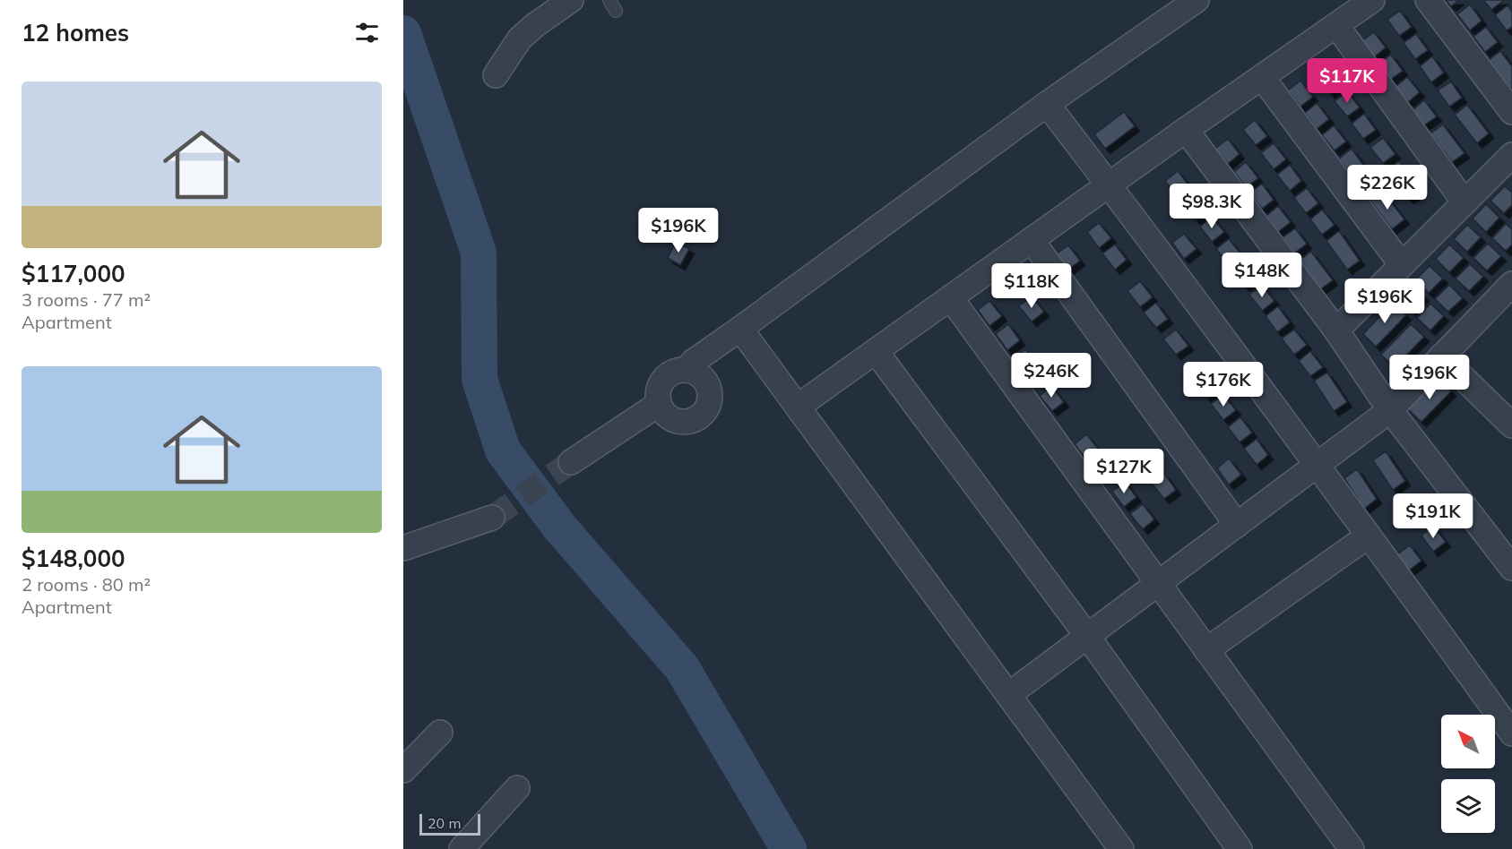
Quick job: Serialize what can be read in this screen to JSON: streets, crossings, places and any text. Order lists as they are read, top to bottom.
{
  "scale_bar": "20 m",
  "north": "top left",
  "page": {
    "heading": "12 homes",
    "price": [
      "$117K",
      "$226K",
      "$98.3K",
      "$196K",
      "$148K",
      "$118K",
      "$196K",
      "$246K",
      "$196K",
      "$176K",
      "$127K",
      "$191K"
    ],
    "list": [
      {
        "name": "$117,000",
        "note": "3 rooms · 77 m² · Apartment"
      },
      {
        "name": "$148,000",
        "note": "2 rooms · 80 m² · Apartment"
      }
    ],
    "scale": "20 m"
  }
}
